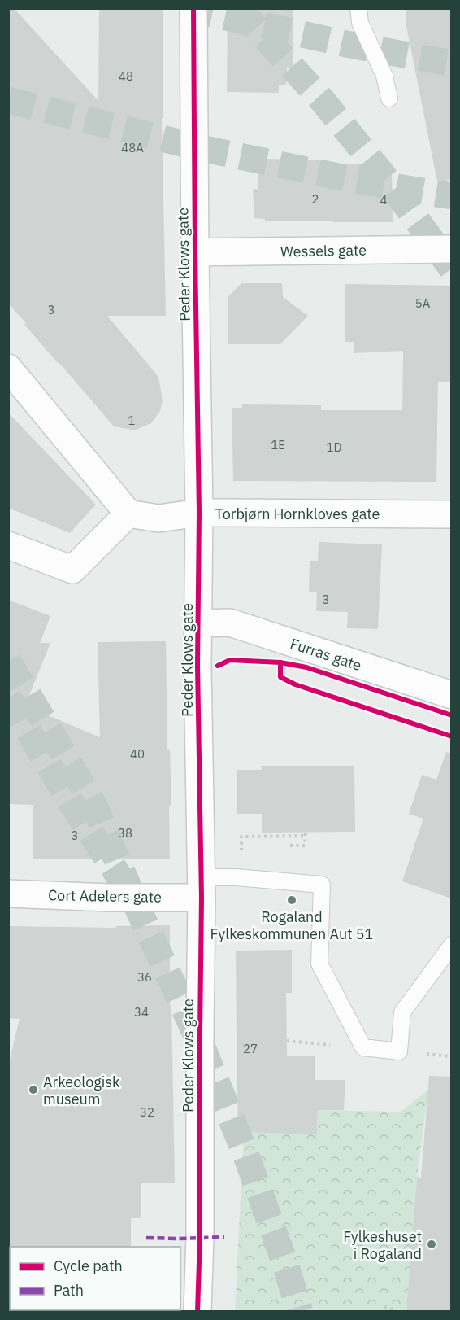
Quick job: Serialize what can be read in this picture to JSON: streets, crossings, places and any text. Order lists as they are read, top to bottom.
{
  "streets": {
    "street": [
      "Wessels gate",
      "Peder Klows gate",
      "Torbjørn Hornkloves gate",
      "Furras gate",
      "Cort Adelers gate"
    ]
  },
  "crossings": [
    ["Wessels gate", "Peder Klows gate"],
    ["Peder Klows gate", "Torbjørn Hornkloves gate"],
    ["Peder Klows gate", "Furras gate"],
    ["Peder Klows gate", "Cort Adelers gate"]
  ],
  "places": ["Rogaland Fylkeskommunen Aut 51", "Arkeologisk museum", "Fylkeshuset i Rogaland"],
  "house_numbers": [
    "48",
    "48A",
    "2",
    "4",
    "5A",
    "3",
    "1",
    "1E",
    "1D",
    "3",
    "40",
    "38",
    "3",
    "36",
    "34",
    "27",
    "32"
  ],
  "legend": ["Cycle path", "Path"]
}
